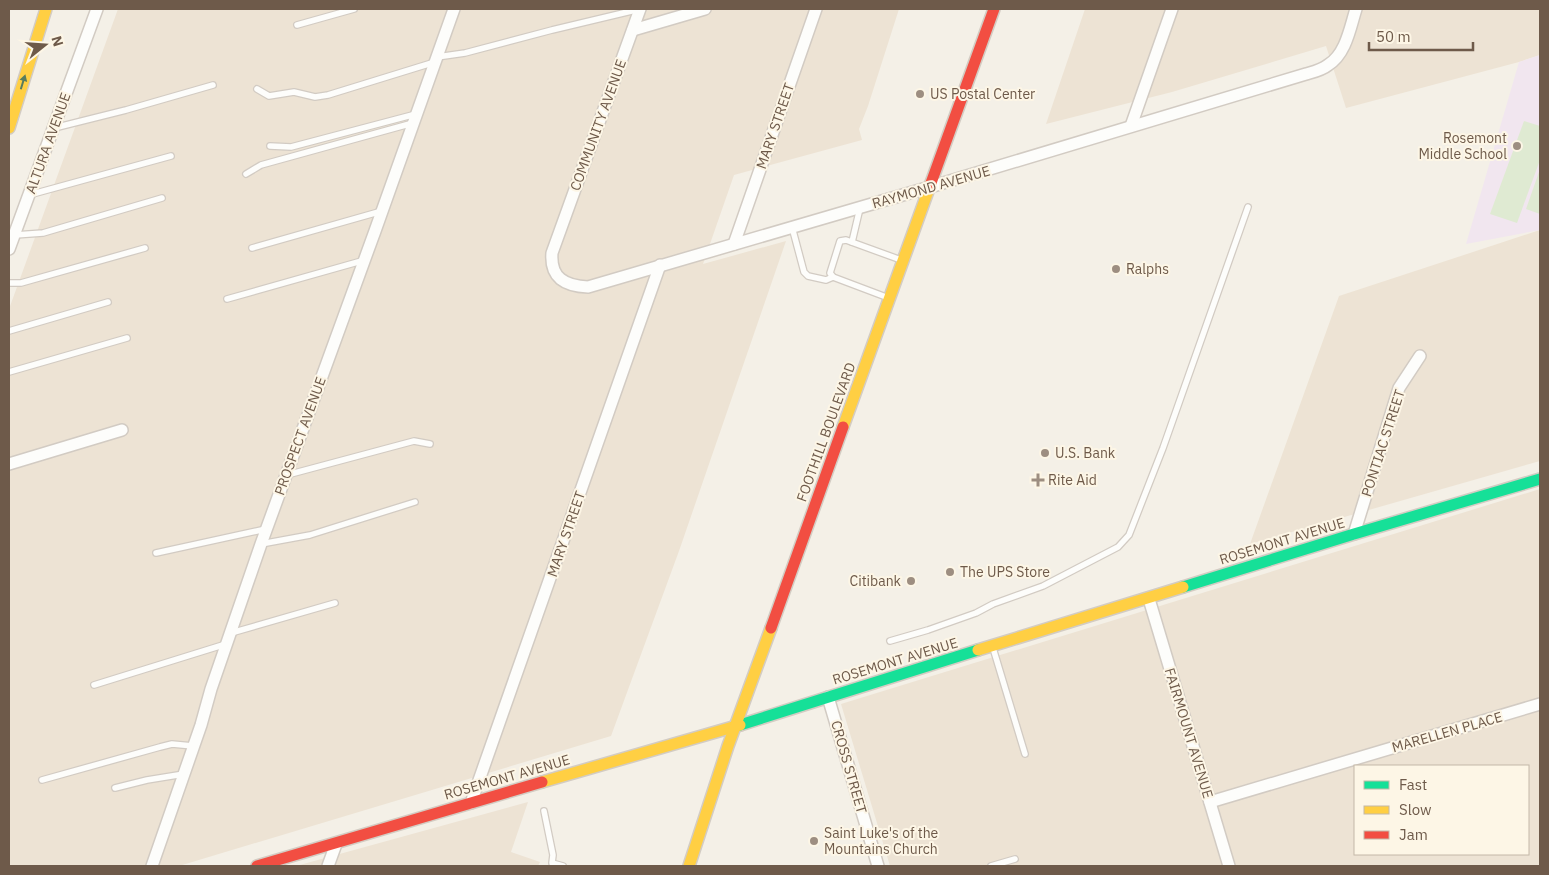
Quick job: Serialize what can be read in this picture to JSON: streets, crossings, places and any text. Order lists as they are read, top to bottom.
{
  "streets": {
    "main road": ["FOOTHILL BOULEVARD", "ROSEMONT AVENUE"],
    "street": [
      "COMMUNITY AVENUE",
      "MARY STREET",
      "ALTURA AVENUE",
      "RAYMOND AVENUE",
      "PROSPECT AVENUE",
      "PONTIAC STREET",
      "MARELLEN PLACE",
      "FAIRMOUNT AVENUE",
      "CROSS STREET"
    ]
  },
  "crossings": [
    ["COMMUNITY AVENUE", "RAYMOND AVENUE"],
    ["MARY STREET", "RAYMOND AVENUE"],
    ["MARY STREET", "ROSEMONT AVENUE"],
    ["RAYMOND AVENUE", "FOOTHILL BOULEVARD"],
    ["FOOTHILL BOULEVARD", "ROSEMONT AVENUE"],
    ["PONTIAC STREET", "ROSEMONT AVENUE"],
    ["ROSEMONT AVENUE", "FAIRMOUNT AVENUE"],
    ["ROSEMONT AVENUE", "CROSS STREET"],
    ["MARELLEN PLACE", "FAIRMOUNT AVENUE"]
  ],
  "places": {
    "other": [
      "US Postal Center",
      "Rosemont Middle School",
      "Ralphs",
      "U.S. Bank",
      "The UPS Store",
      "Citibank",
      "Saint Luke's of the Mountains Church"
    ],
    "health": ["Rite Aid"]
  },
  "legend": ["Fast", "Slow", "Jam"],
  "scale_bar": "50 m",
  "north": "right"
}
